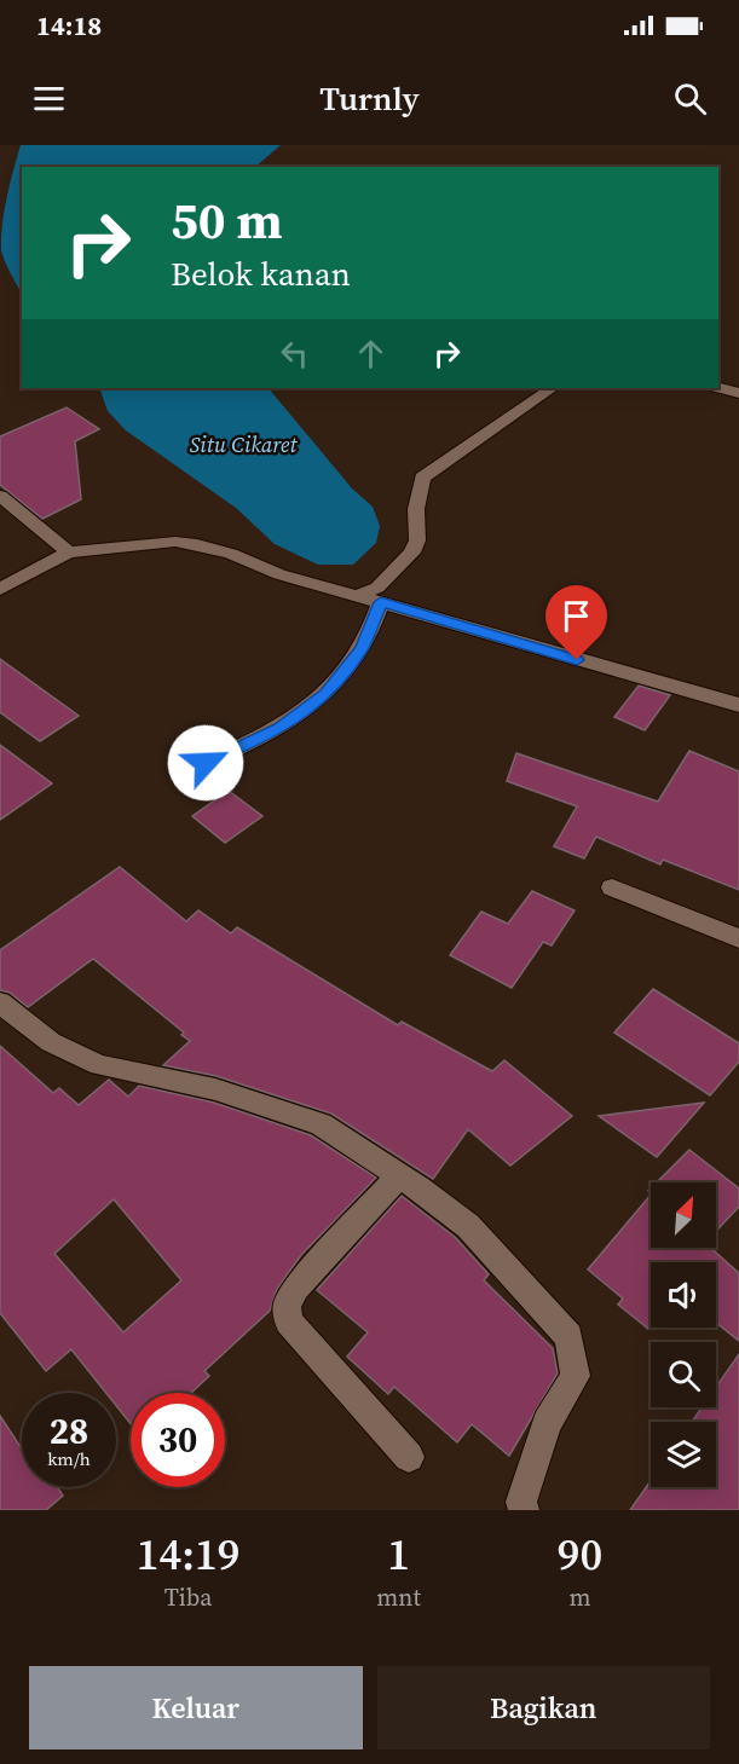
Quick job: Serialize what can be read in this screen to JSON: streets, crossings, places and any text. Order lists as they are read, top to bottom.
{
  "water": ["Situ Cikaret"],
  "north": "top right",
  "page": {
    "status": "14:18",
    "header": "Turnly",
    "turn": ["50 m", "Belok kanan"],
    "speed": "28 km/h",
    "limit": "30",
    "eta": [
      "14:19",
      "Tiba",
      "1",
      "mnt",
      "90",
      "m"
    ],
    "buttons": ["Keluar", "Bagikan"]
  }
}
